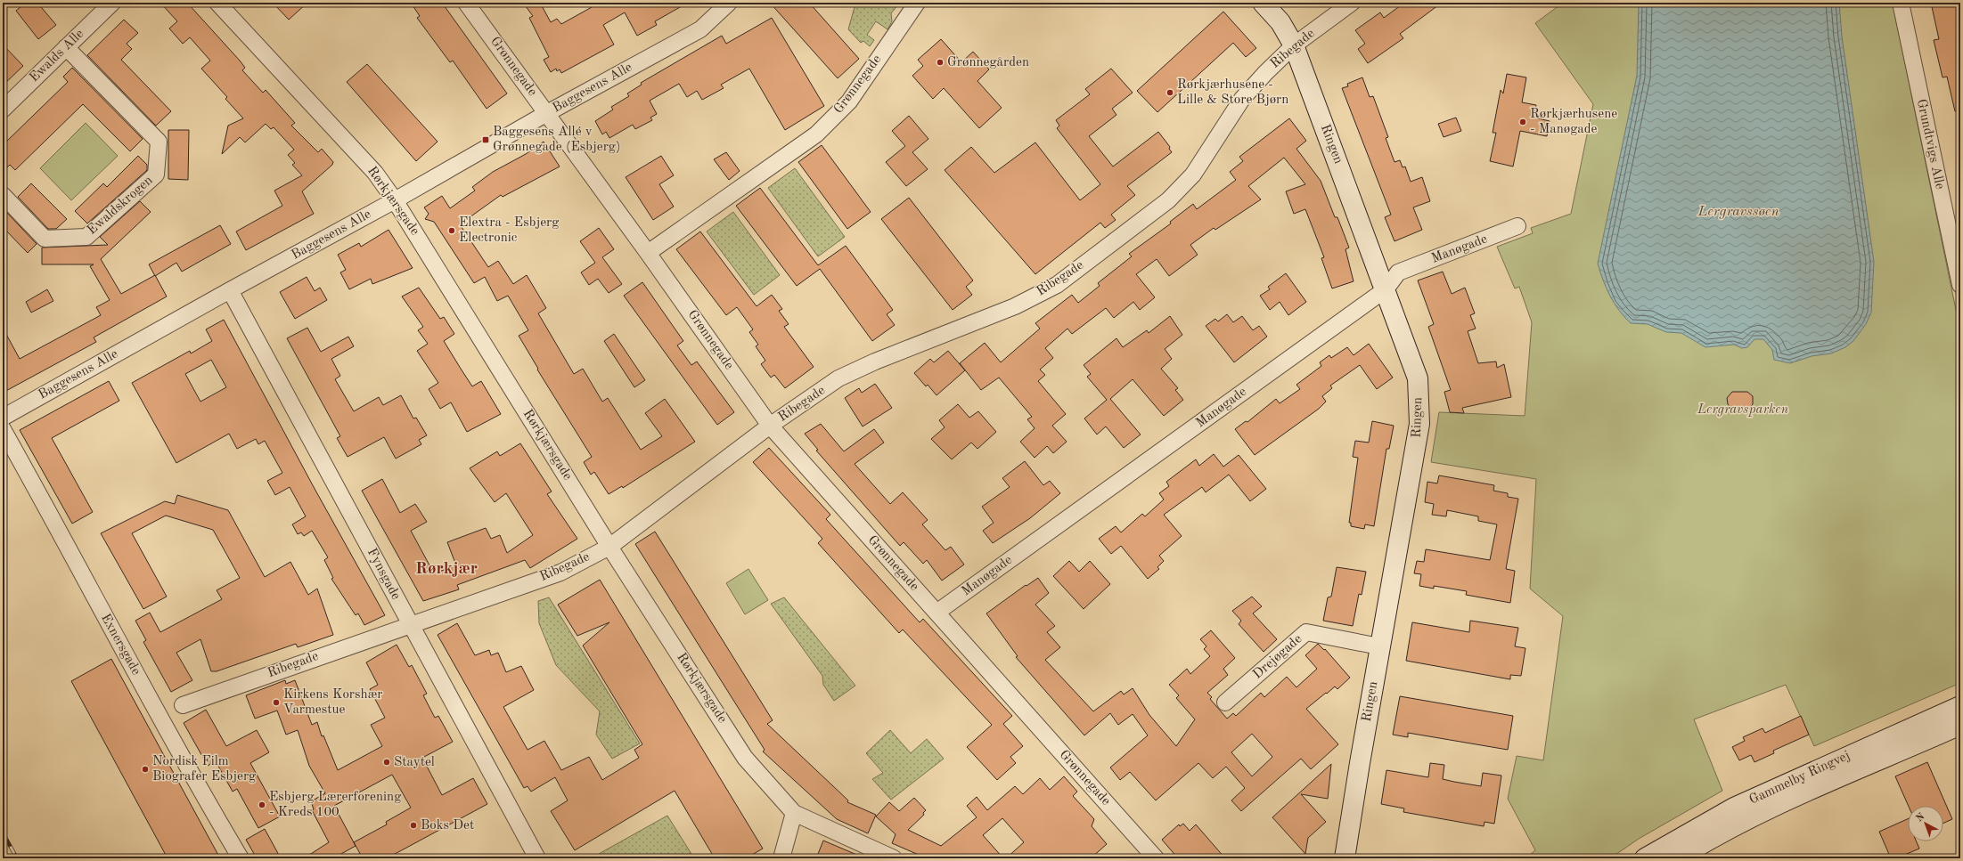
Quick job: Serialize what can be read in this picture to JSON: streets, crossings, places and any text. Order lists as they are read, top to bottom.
{
  "streets": {
    "street": [
      "Ribegade",
      "Ewalds Alle",
      "Grønnegade",
      "Baggesens Alle",
      "Ringen",
      "Grundtvigs Alle",
      "Rørkjærsgade",
      "Ewaldskrogen",
      "Manøgade",
      "Fynsgade",
      "Exnersgade",
      "Drejøgade",
      "Gammelby Ringvej"
    ]
  },
  "crossings": [
    ["Ribegade", "Grønnegade"],
    ["Ribegade", "Ringen"],
    ["Ribegade", "Rørkjærsgade"],
    ["Ribegade", "Fynsgade"],
    ["Ewalds Alle", "Ewaldskrogen"],
    ["Grønnegade", "Baggesens Alle"],
    ["Grønnegade", "Manøgade"],
    ["Baggesens Alle", "Rørkjærsgade"],
    ["Baggesens Alle", "Fynsgade"],
    ["Ringen", "Manøgade"],
    ["Ringen", "Drejøgade"]
  ],
  "districts": ["Rørkjær"],
  "water": ["Lergravssøen"],
  "parks": ["Lergravsparken"],
  "places": {
    "other": [
      "Grønnegården",
      "Rørkjærhusene - Lille & Store Bjørn",
      "Rørkjærhusene - Manøgade",
      "Elextra - Esbjerg Electronic",
      "Kirkens Korshær Varmestue",
      "Staytel",
      "Nordisk Film Biografer Esbjerg",
      "Esbjerg Lærerforening - Kreds 100",
      "Boks Det"
    ],
    "transit": ["Baggesens Allé v Grønnegade (Esbjerg)"]
  },
  "north": "top left"
}
